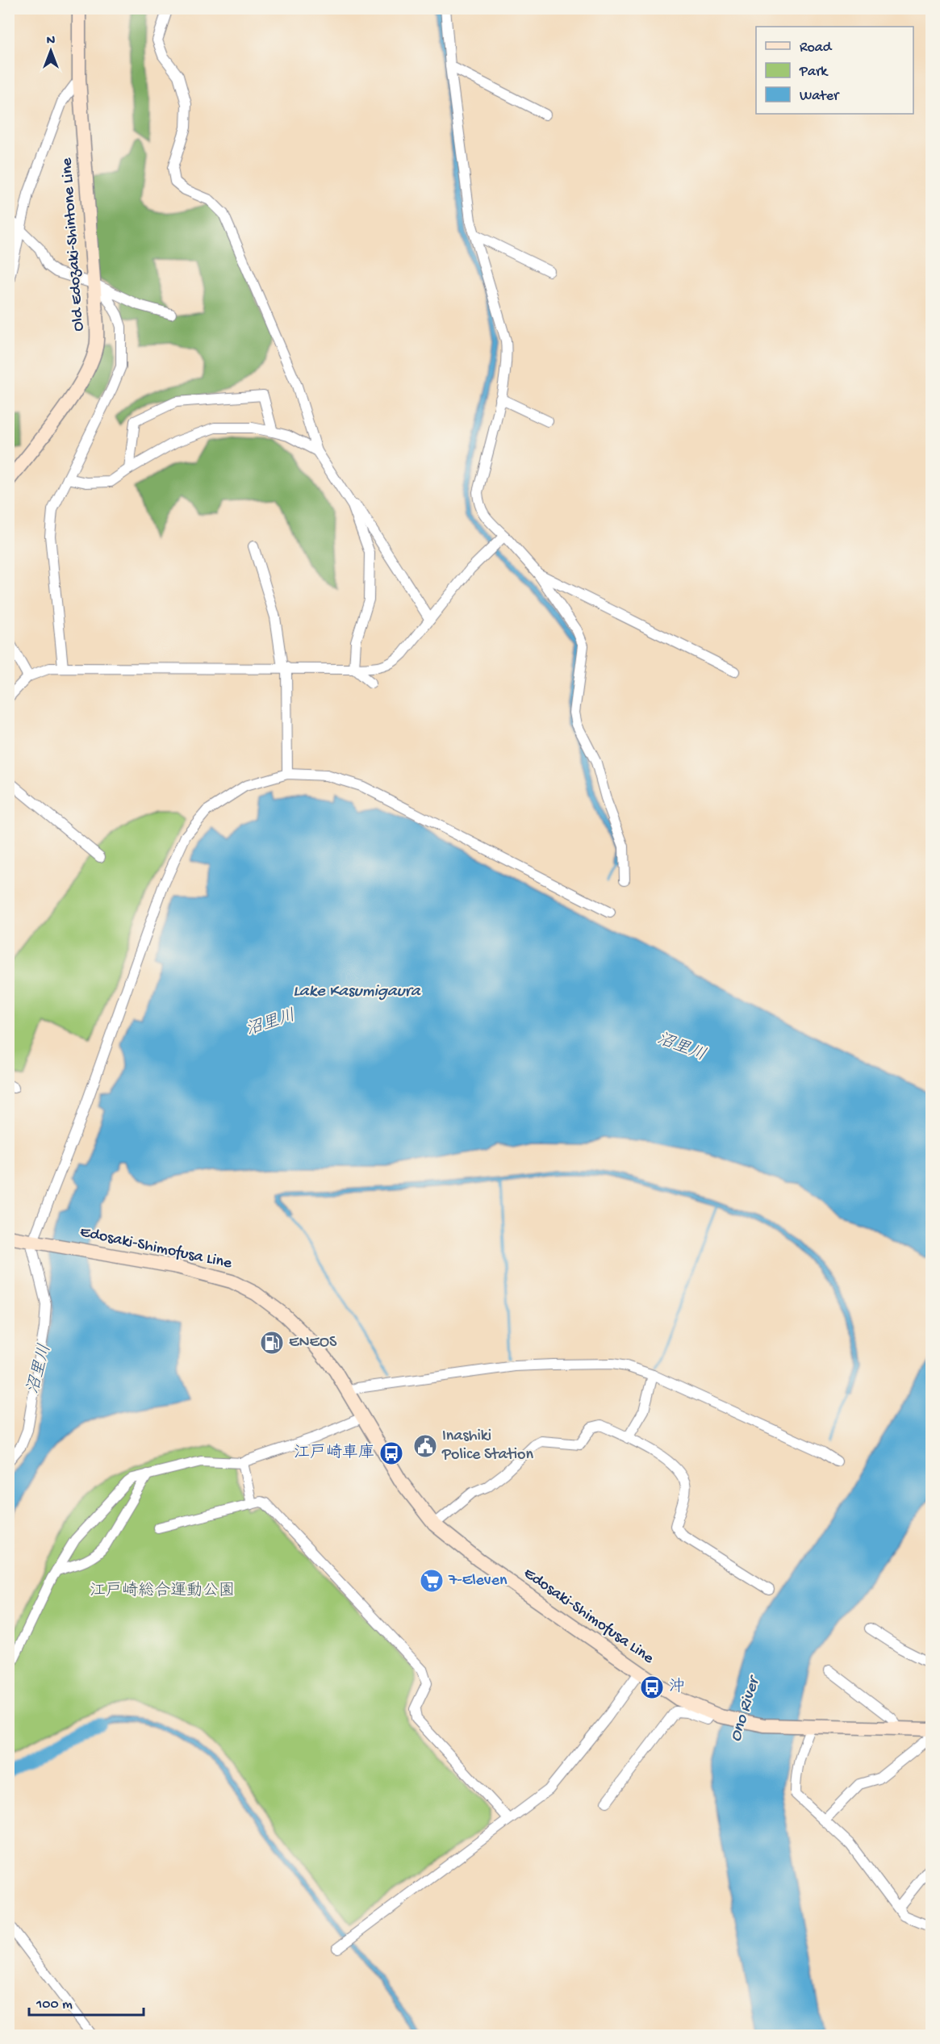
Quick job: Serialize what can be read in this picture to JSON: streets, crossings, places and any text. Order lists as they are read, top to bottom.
{
  "streets": {
    "main road": ["Old Edozaki-Shintone Line", "Edosaki-Shimofusa Line"]
  },
  "water": ["Lake Kasumigaura", "沼里川", "Ono River"],
  "parks": ["江戸崎総合運動公園"],
  "places": {
    "fuel station": ["ENEOS"],
    "public building": ["Inashiki Police Station"],
    "bus stop": ["江戸崎車庫", "沖"],
    "supermarket": ["7-Eleven"]
  },
  "legend": ["Road", "Park", "Water"],
  "scale_bar": "100 m",
  "north": "top"
}
